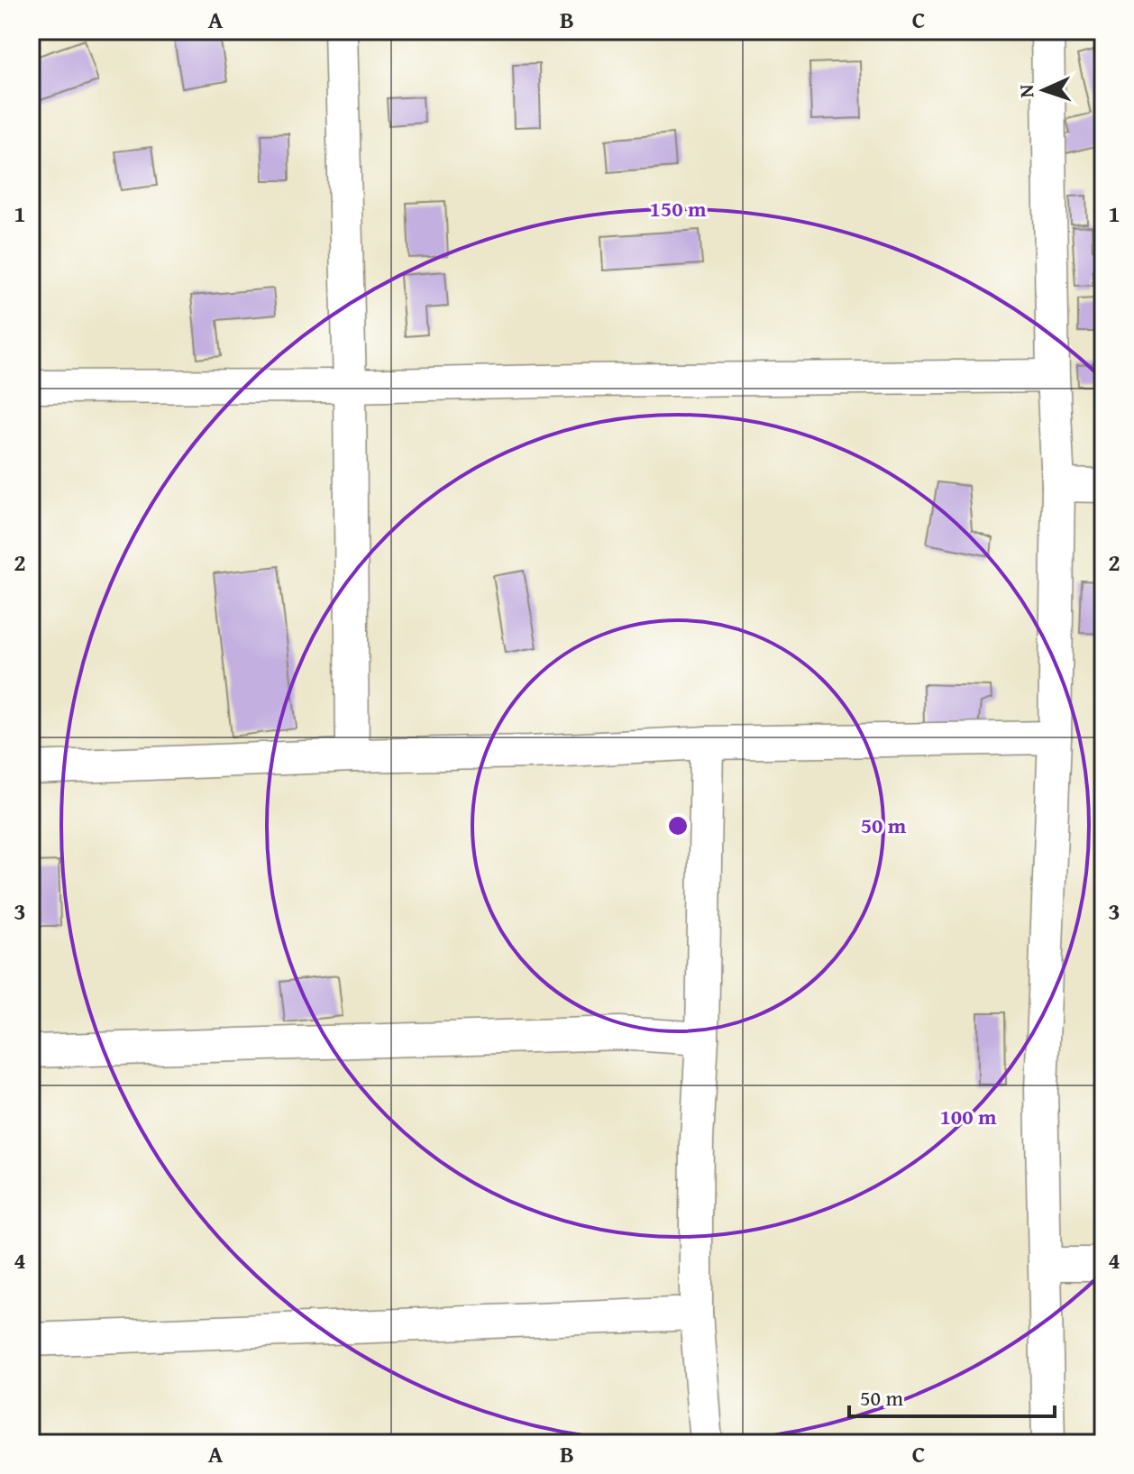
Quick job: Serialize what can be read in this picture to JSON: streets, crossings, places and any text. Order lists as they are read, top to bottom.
{
  "scale_bar": "50 m",
  "north": "left",
  "grid": {
    "columns": ["A", "B", "C"],
    "rows": [
      "1",
      "2",
      "3",
      "4"
    ]
  },
  "rings": ["150 m", "50 m", "100 m"]
}
